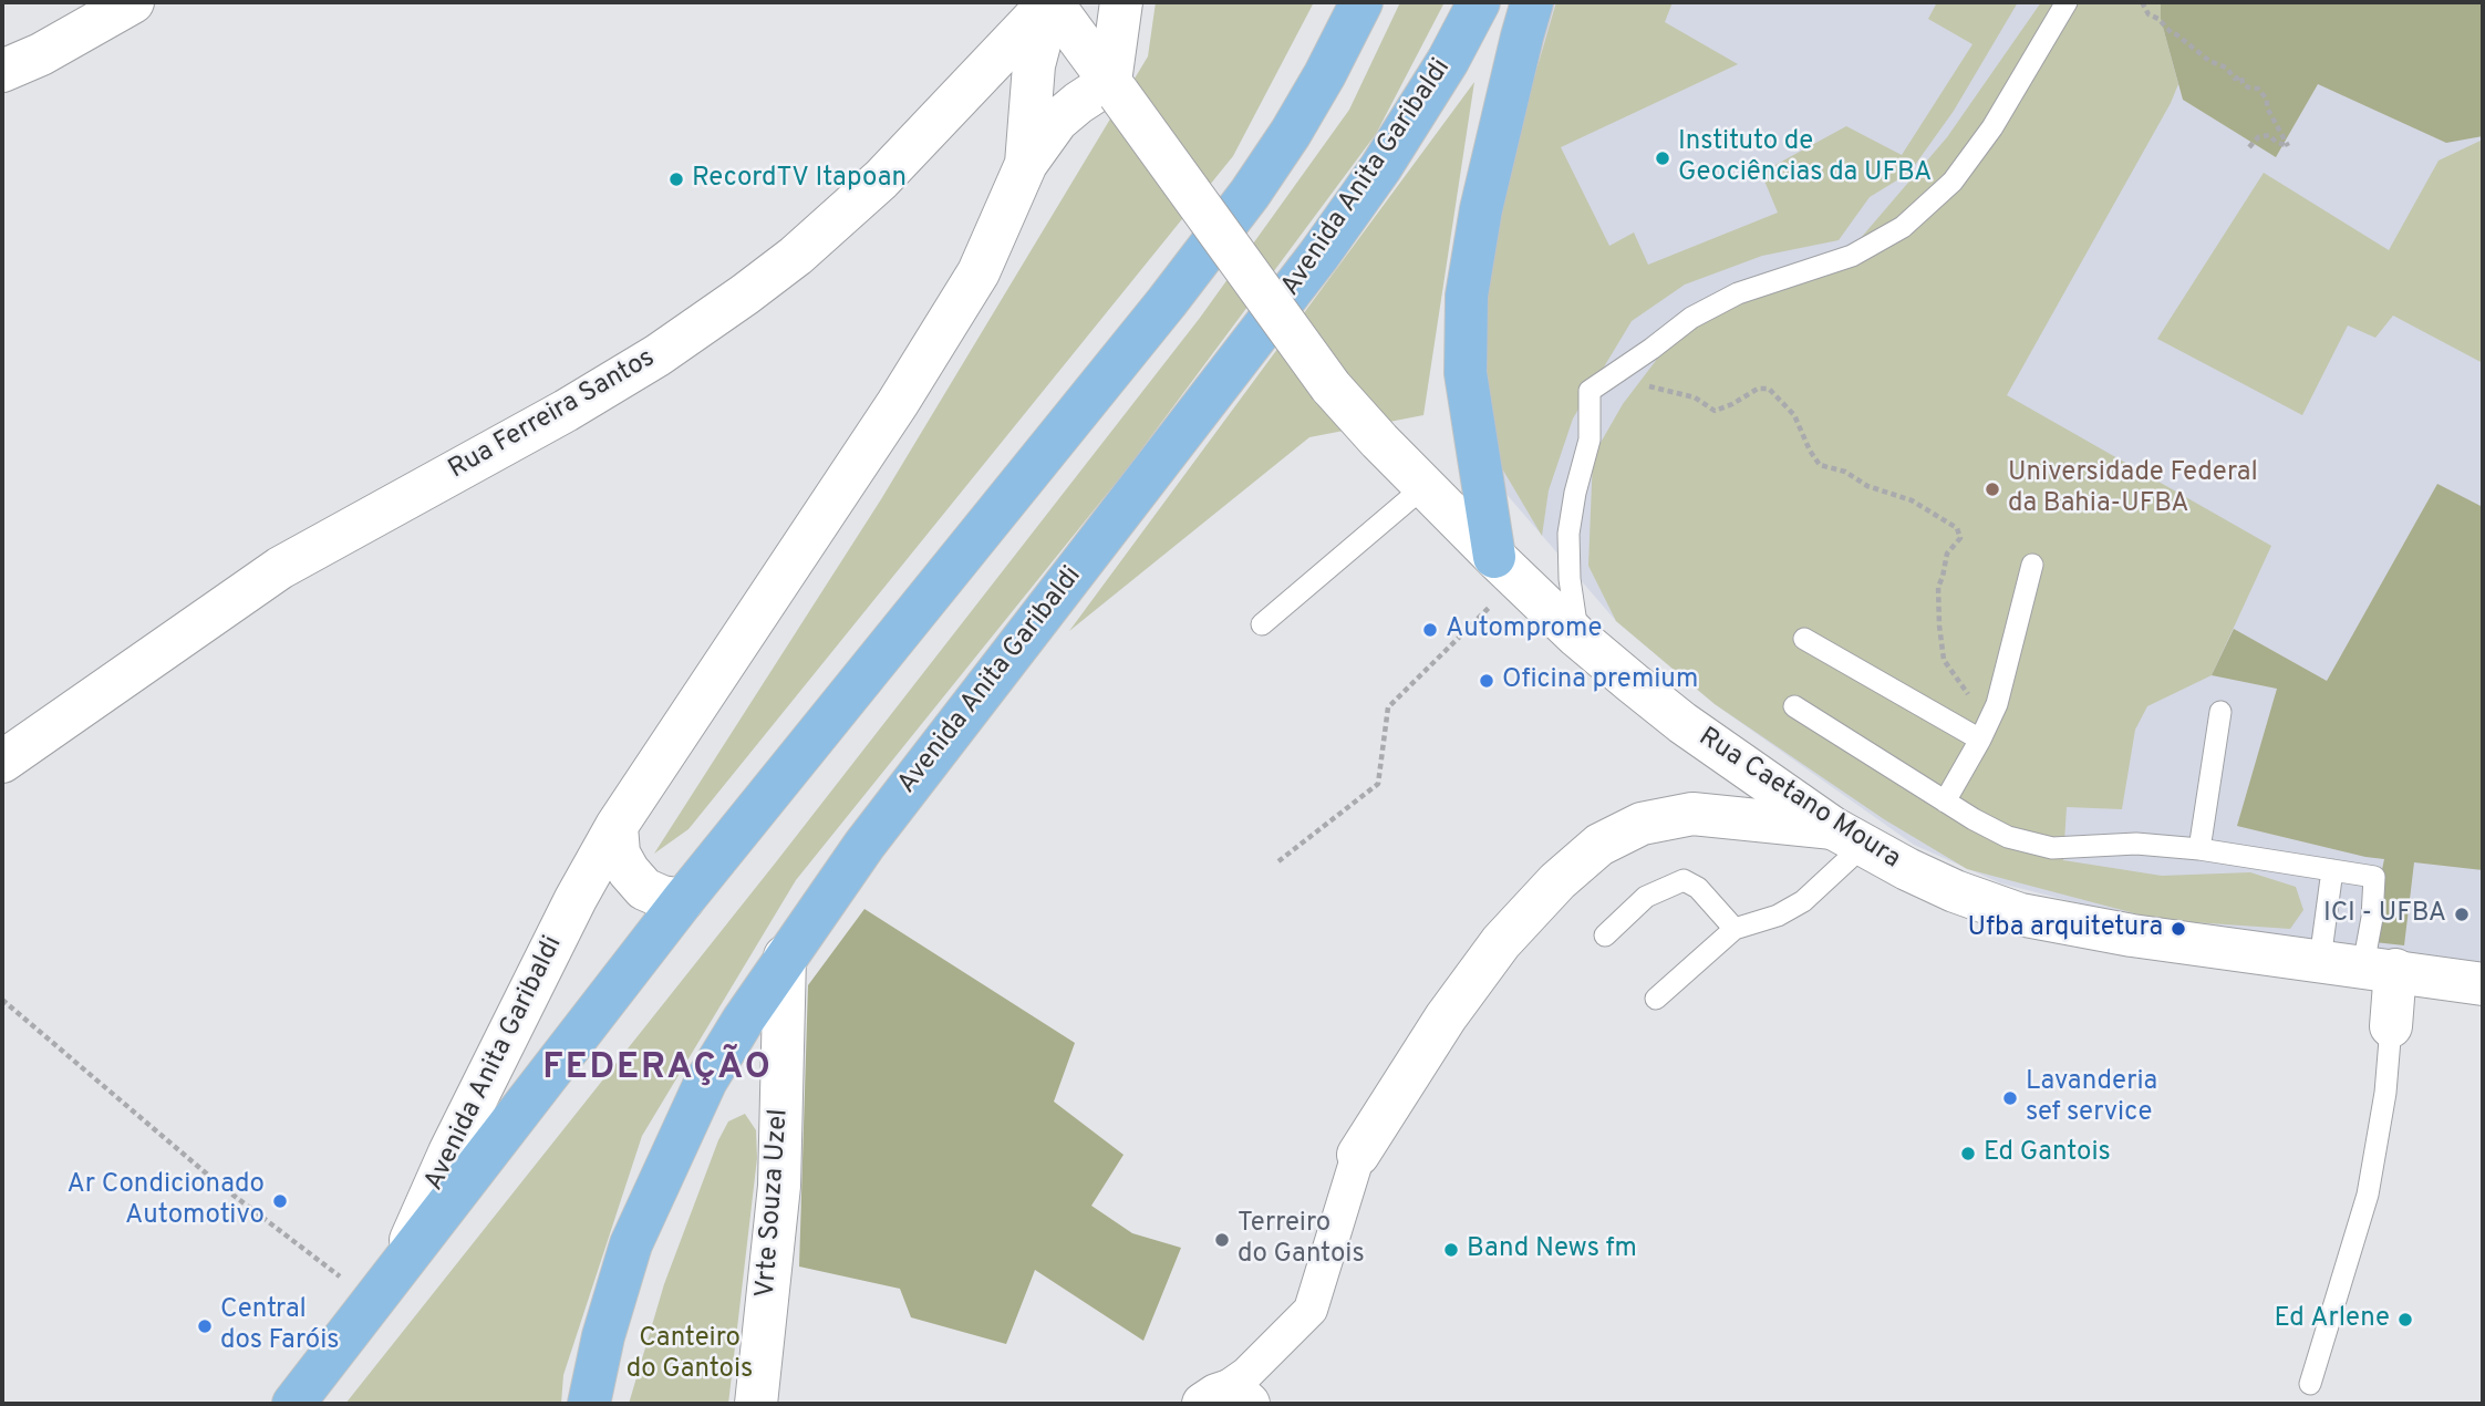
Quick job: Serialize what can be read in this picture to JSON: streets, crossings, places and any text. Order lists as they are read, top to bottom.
{
  "streets": {
    "main road": ["Avenida Anita Garibaldi"],
    "street": ["Rua Ferreira Santos", "Rua Caetano Moura", "Vrte Souza Uzel"]
  },
  "crossings": [
    ["Avenida Anita Garibaldi", "Rua Ferreira Santos"],
    ["Avenida Anita Garibaldi", "Rua Caetano Moura"],
    ["Avenida Anita Garibaldi", "Vrte Souza Uzel"],
    ["Rua Ferreira Santos", "Rua Caetano Moura"]
  ],
  "districts": ["FEDERAÇÃO"],
  "parks": ["Canteiro do Gantois"],
  "places": [
    "Instituto de Geociências da UFBA",
    "RecordTV Itapoan",
    "Universidade Federal da Bahia-UFBA",
    "Automprome",
    "Oficina premium",
    "ICI - UFBA",
    "Ufba arquitetura",
    "Lavanderia sef service",
    "Ed Gantois",
    "Ar Condicionado Automotivo",
    "Terreiro do Gantois",
    "Band News fm",
    "Ed Arlene",
    "Central dos Faróis"
  ]
}
